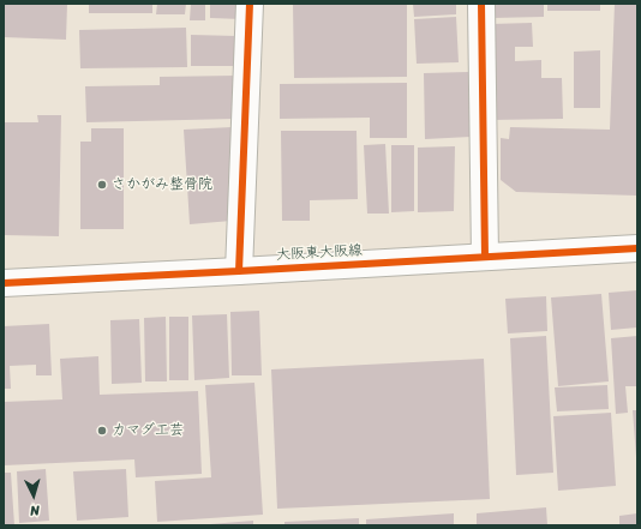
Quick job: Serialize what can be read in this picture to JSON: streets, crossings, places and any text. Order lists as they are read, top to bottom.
{
  "streets": {
    "main road": ["大阪東大阪線"]
  },
  "places": ["さかがみ整骨院", "カマダ工芸"],
  "north": "bottom"
}
